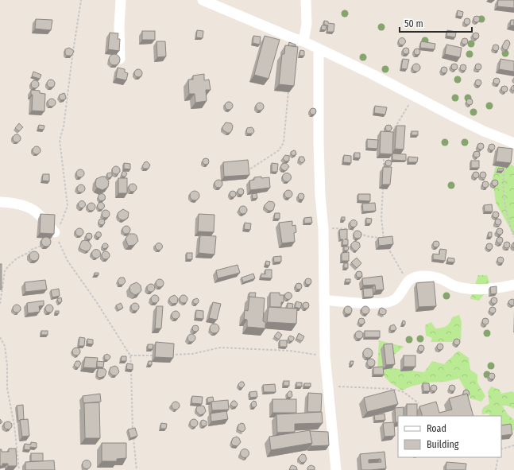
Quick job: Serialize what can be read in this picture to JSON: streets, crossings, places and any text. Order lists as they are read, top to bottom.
{
  "legend": ["Road", "Building"],
  "scale_bar": "50 m"
}
